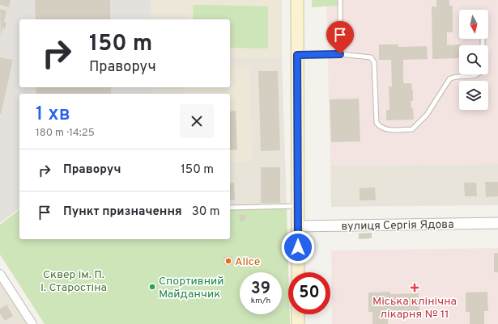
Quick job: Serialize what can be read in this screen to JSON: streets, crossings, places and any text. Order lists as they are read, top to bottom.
{
  "streets": {
    "street": ["вулиця Сергія Ядова"]
  },
  "parks": ["Сквер ім. П. І. Старостіна"],
  "places": {
    "other": ["Alice", "Спортивний Майданчик"],
    "health": ["Міська клінічна лікарня № 11"]
  },
  "north": "bottom",
  "page": {
    "turn": ["150 m", "Праворуч"],
    "heading": ["1 хв", "180 m · 14:25"],
    "list": [
      {
        "name": "Праворуч",
        "value": "150 m"
      },
      {
        "name": "Пункт призначення",
        "value": "30 m"
      }
    ],
    "speed": "39 km/h",
    "limit": "50"
  }
}
